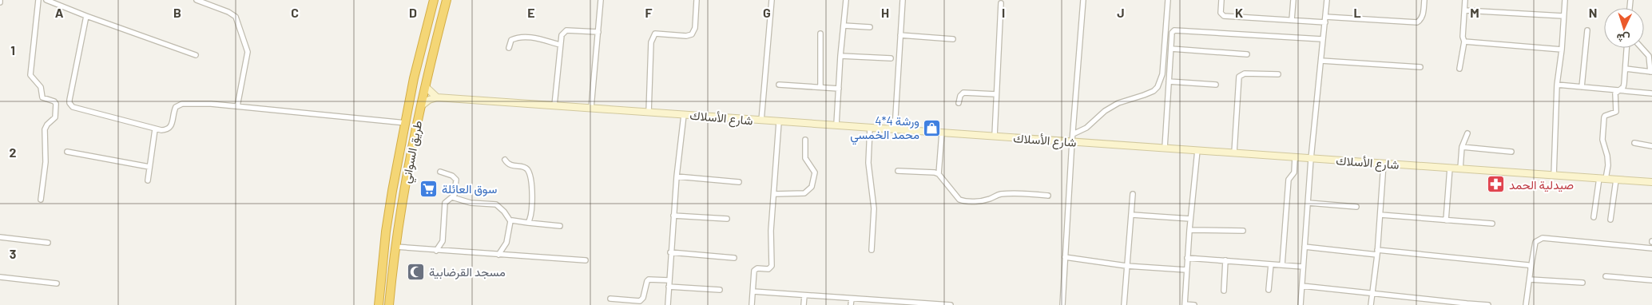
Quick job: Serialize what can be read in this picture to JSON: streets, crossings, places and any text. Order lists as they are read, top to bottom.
{
  "streets": {
    "highway": ["طريق السواني"],
    "street": ["شارع الأسلاك"]
  },
  "places": {
    "shop": ["4*4 ورشة محمد الخمسي"],
    "pharmacy": ["صيدلية الحمد"],
    "supermarket": ["سوق العائلة"],
    "mosque": ["مسجد القرضابية"]
  },
  "north": "bottom",
  "grid": {
    "columns": [
      "A",
      "B",
      "C",
      "D",
      "E",
      "F",
      "G",
      "H",
      "I",
      "J",
      "K",
      "L",
      "M",
      "N"
    ],
    "rows": ["1", "2", "3"]
  }
}
